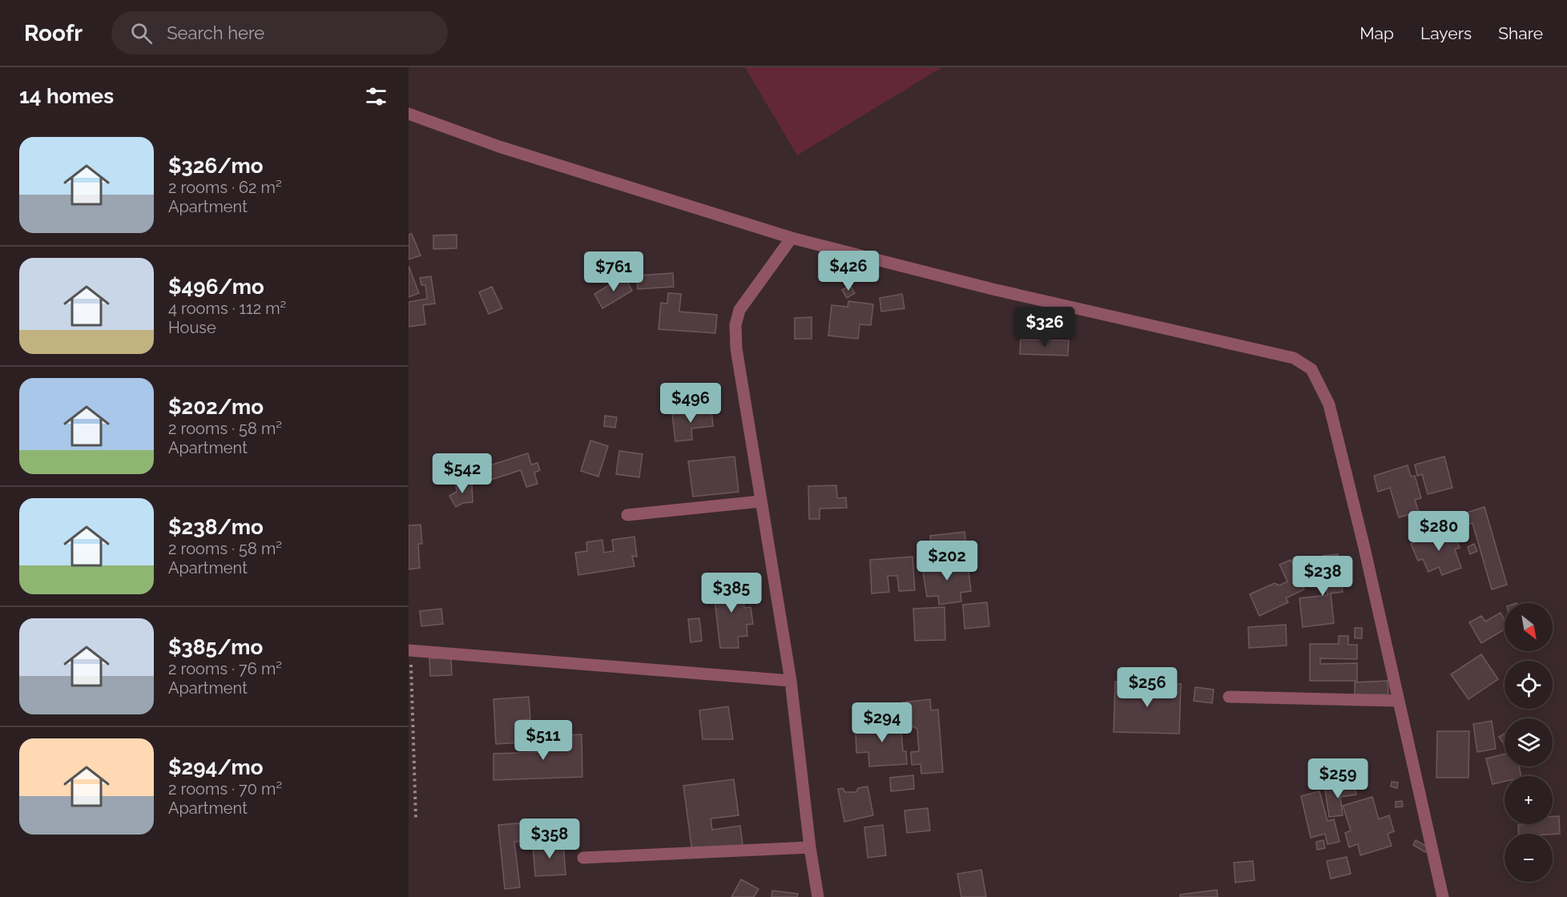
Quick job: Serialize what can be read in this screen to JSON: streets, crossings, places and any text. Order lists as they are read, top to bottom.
{
  "north": "bottom right",
  "page": {
    "header": "Roofr",
    "search": "Search here",
    "nav": ["Map", "Layers", "Share"],
    "heading": "14 homes",
    "list": [
      {
        "name": "$326/mo",
        "note": "2 rooms · 62 m² · Apartment"
      },
      {
        "name": "$496/mo",
        "note": "4 rooms · 112 m² · House"
      },
      {
        "name": "$202/mo",
        "note": "2 rooms · 58 m² · Apartment"
      },
      {
        "name": "$238/mo",
        "note": "2 rooms · 58 m² · Apartment"
      },
      {
        "name": "$385/mo",
        "note": "2 rooms · 76 m² · Apartment"
      },
      {
        "name": "$294/mo",
        "note": "2 rooms · 70 m² · Apartment"
      }
    ],
    "price": [
      "$426",
      "$761",
      "$326",
      "$496",
      "$542",
      "$280",
      "$202",
      "$238",
      "$385",
      "$256",
      "$294",
      "$511",
      "$259",
      "$358"
    ],
    "map_buttons": ["+", "−"]
  }
}
